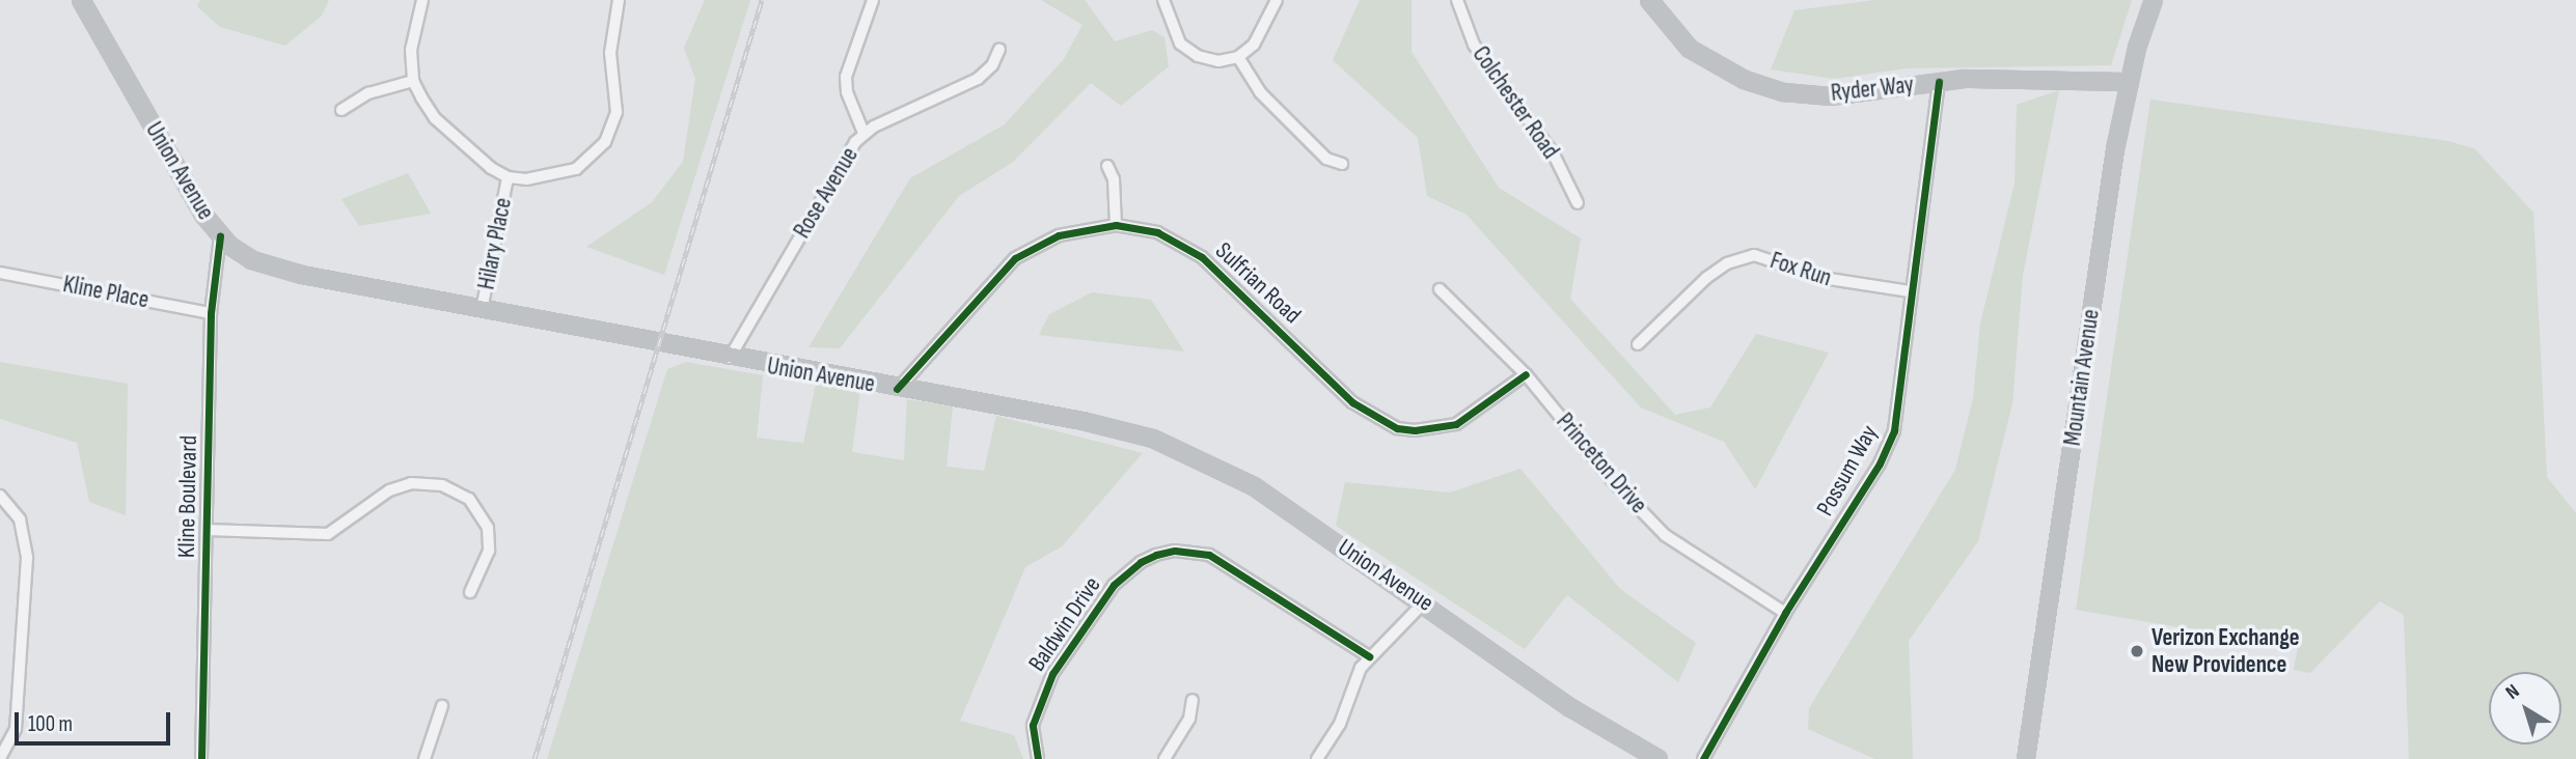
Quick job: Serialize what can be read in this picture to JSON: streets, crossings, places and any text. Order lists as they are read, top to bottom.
{
  "streets": {
    "main road": ["Ryder Way", "Union Avenue", "Mountain Avenue"],
    "street": [
      "Colchester Road",
      "Rose Avenue",
      "Hilary Place",
      "Fox Run",
      "Sulfrian Road",
      "Kline Place",
      "Princeton Drive",
      "Possum Way",
      "Kline Boulevard",
      "Baldwin Drive"
    ]
  },
  "crossings": [
    ["Ryder Way", "Mountain Avenue"],
    ["Ryder Way", "Possum Way"],
    ["Union Avenue", "Rose Avenue"],
    ["Union Avenue", "Hilary Place"],
    ["Union Avenue", "Sulfrian Road"],
    ["Union Avenue", "Kline Boulevard"],
    ["Fox Run", "Possum Way"],
    ["Sulfrian Road", "Princeton Drive"],
    ["Kline Place", "Kline Boulevard"],
    ["Princeton Drive", "Possum Way"]
  ],
  "places": ["Verizon Exchange New Providence"],
  "scale_bar": "100 m",
  "north": "top left"
}
